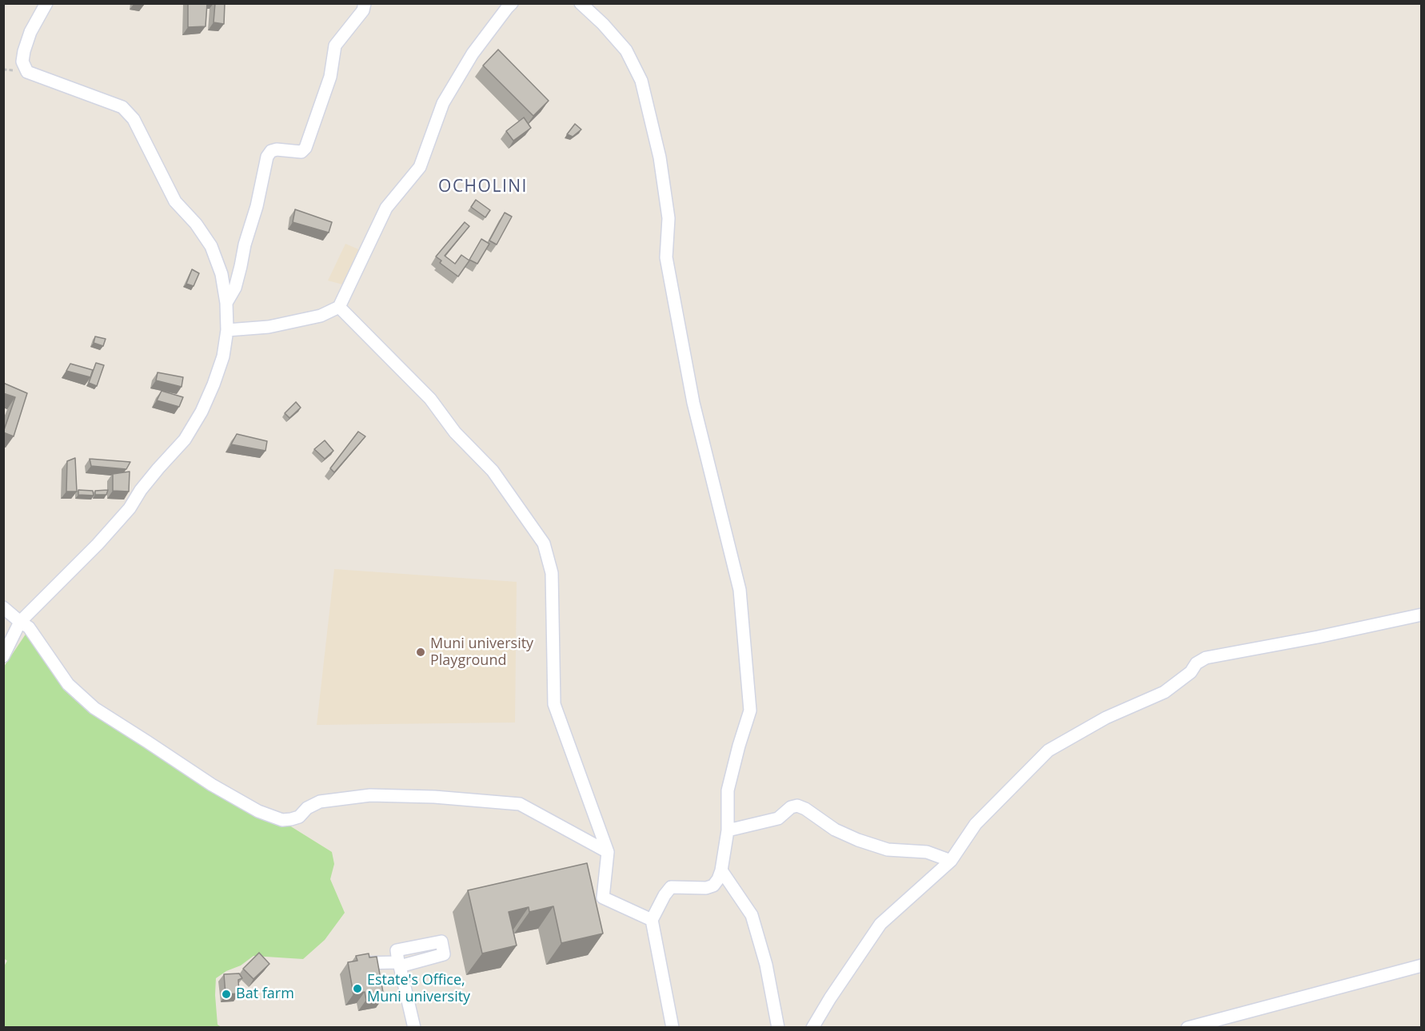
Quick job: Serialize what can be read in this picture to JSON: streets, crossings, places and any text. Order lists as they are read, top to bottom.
{
  "districts": ["OCHOLINI"],
  "places": ["Muni university Playground", "Estate's Office, Muni university", "Bat farm"]
}
